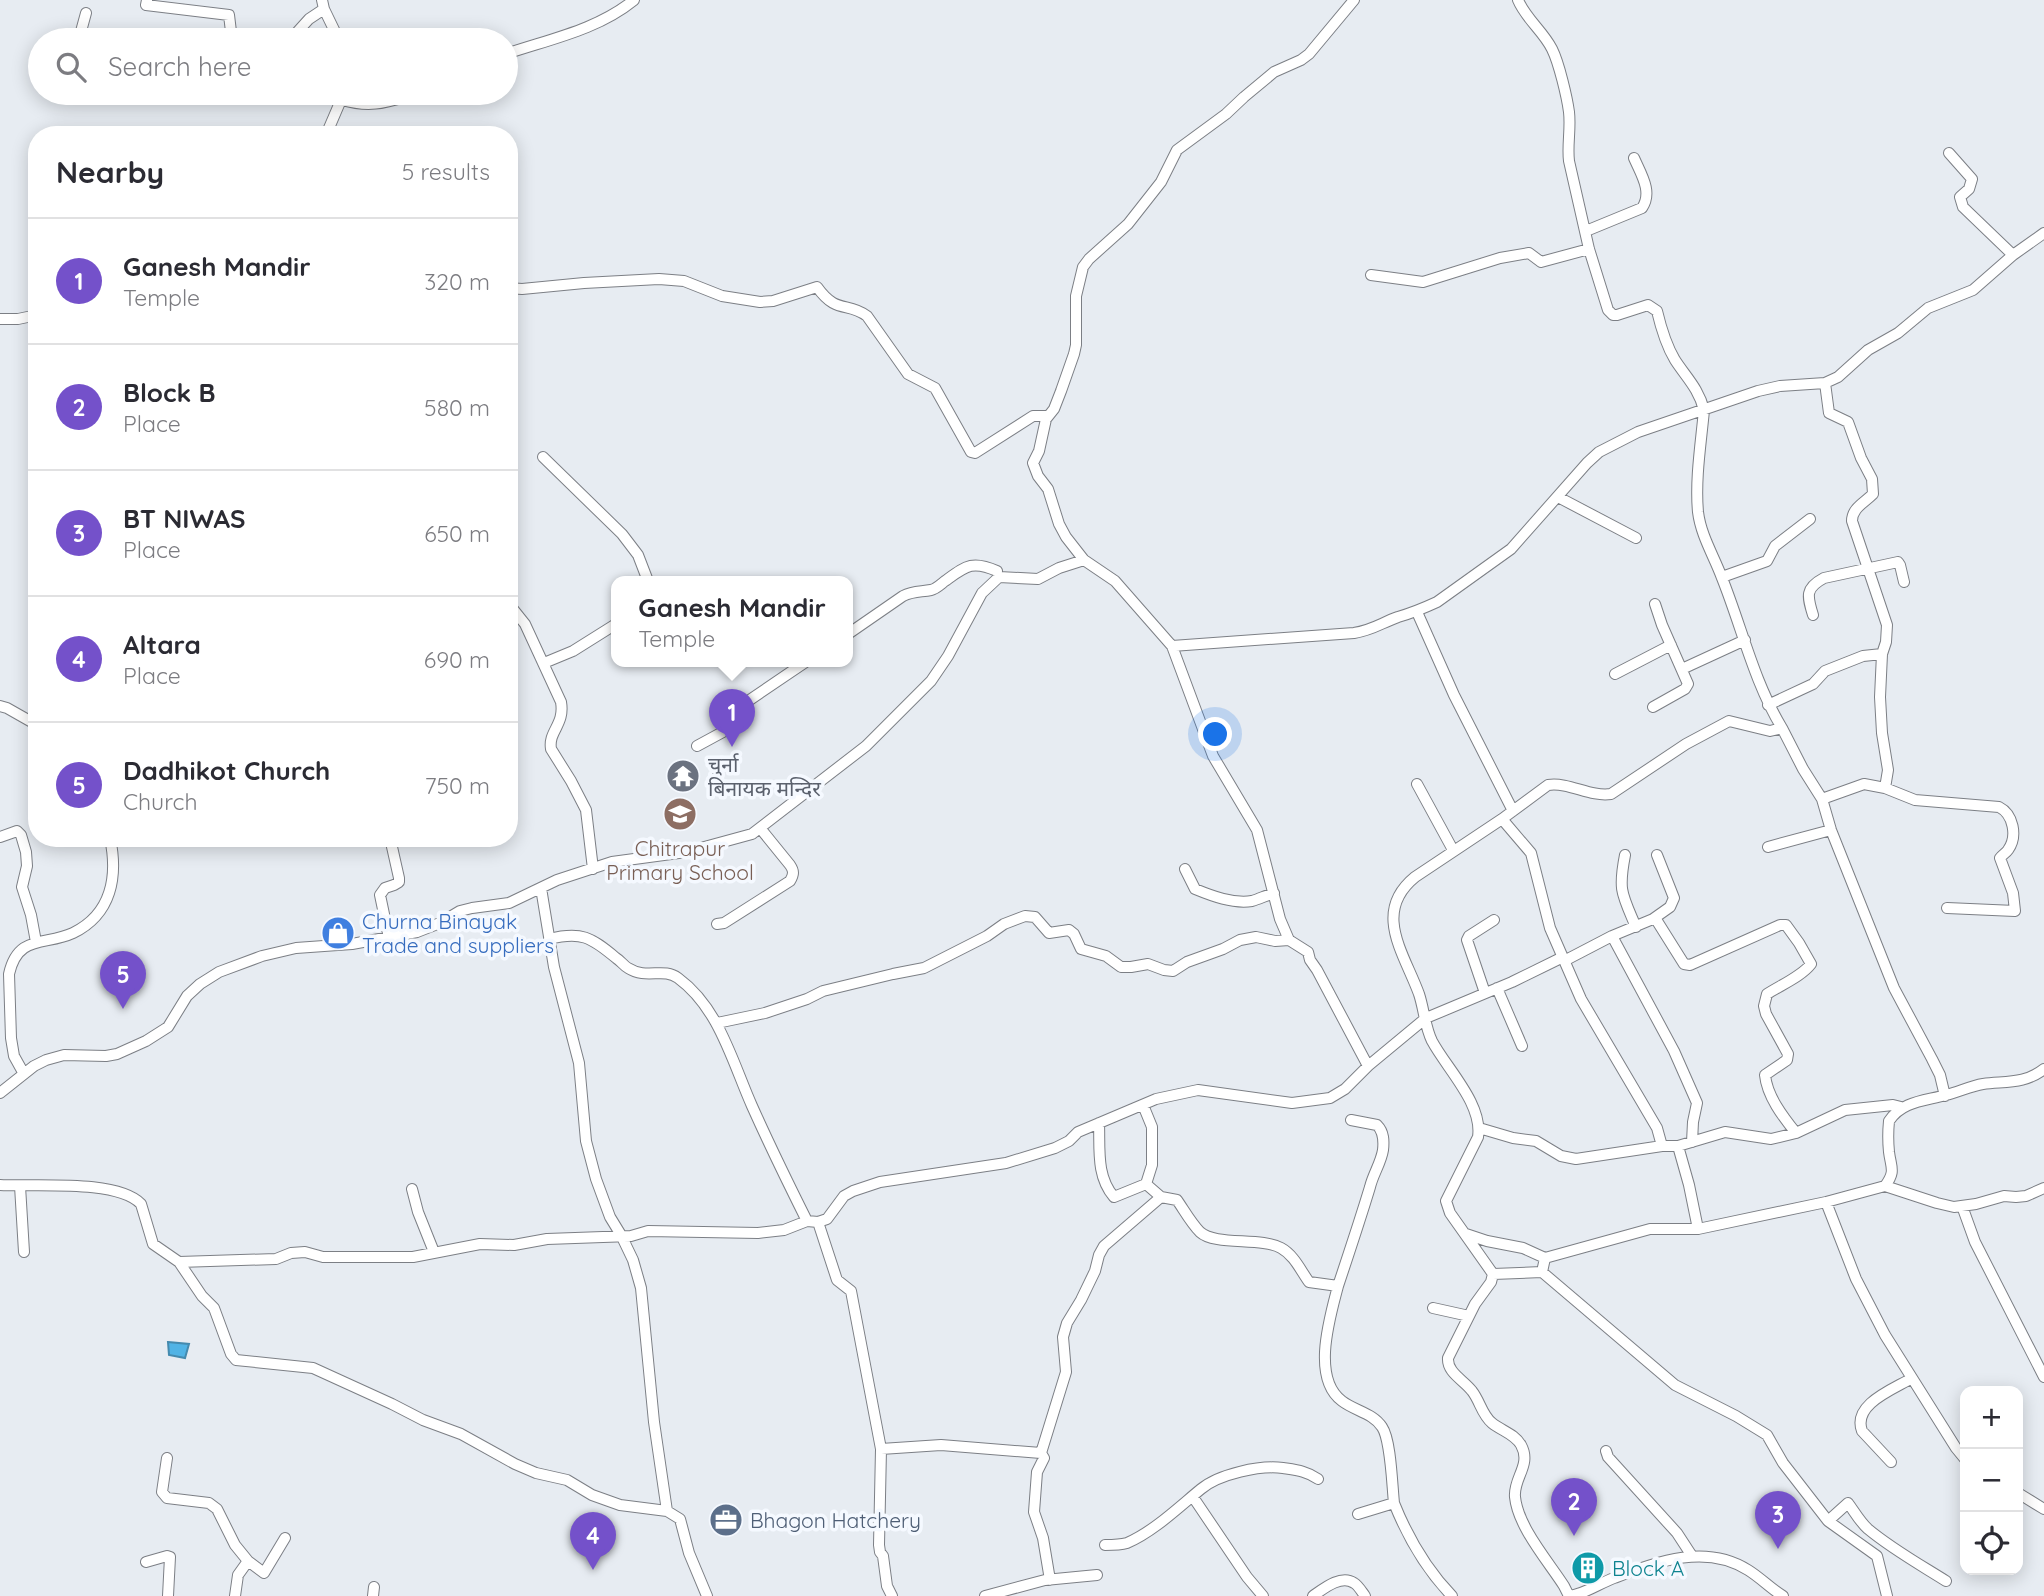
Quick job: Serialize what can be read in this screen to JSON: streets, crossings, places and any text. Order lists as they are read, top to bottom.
{
  "places": {
    "temple": ["चुर्ना बिनायक मन्दिर"],
    "school or university": ["Chitrapur Primary School"],
    "shop": ["Churna Binayak Trade and suppliers"],
    "office": ["Bhagon Hatchery"],
    "building": ["Block A"]
  },
  "page": {
    "search": "Search here",
    "heading": ["Nearby", "5 results"],
    "list": [
      {
        "mark": "1",
        "name": "Ganesh Mandir",
        "note": "Temple",
        "value": "320 m"
      },
      {
        "mark": "2",
        "name": "Block B",
        "note": "Place",
        "value": "580 m"
      },
      {
        "mark": "3",
        "name": "BT NIWAS",
        "note": "Place",
        "value": "650 m"
      },
      {
        "mark": "4",
        "name": "Altara",
        "note": "Place",
        "value": "690 m"
      },
      {
        "mark": "5",
        "name": "Dadhikot Church",
        "note": "Church",
        "value": "750 m"
      }
    ],
    "popup": ["Ganesh Mandir", "Temple"],
    "pins": [
      "1",
      "5",
      "2",
      "3",
      "4"
    ],
    "map_buttons": ["+", "−"]
  }
}
